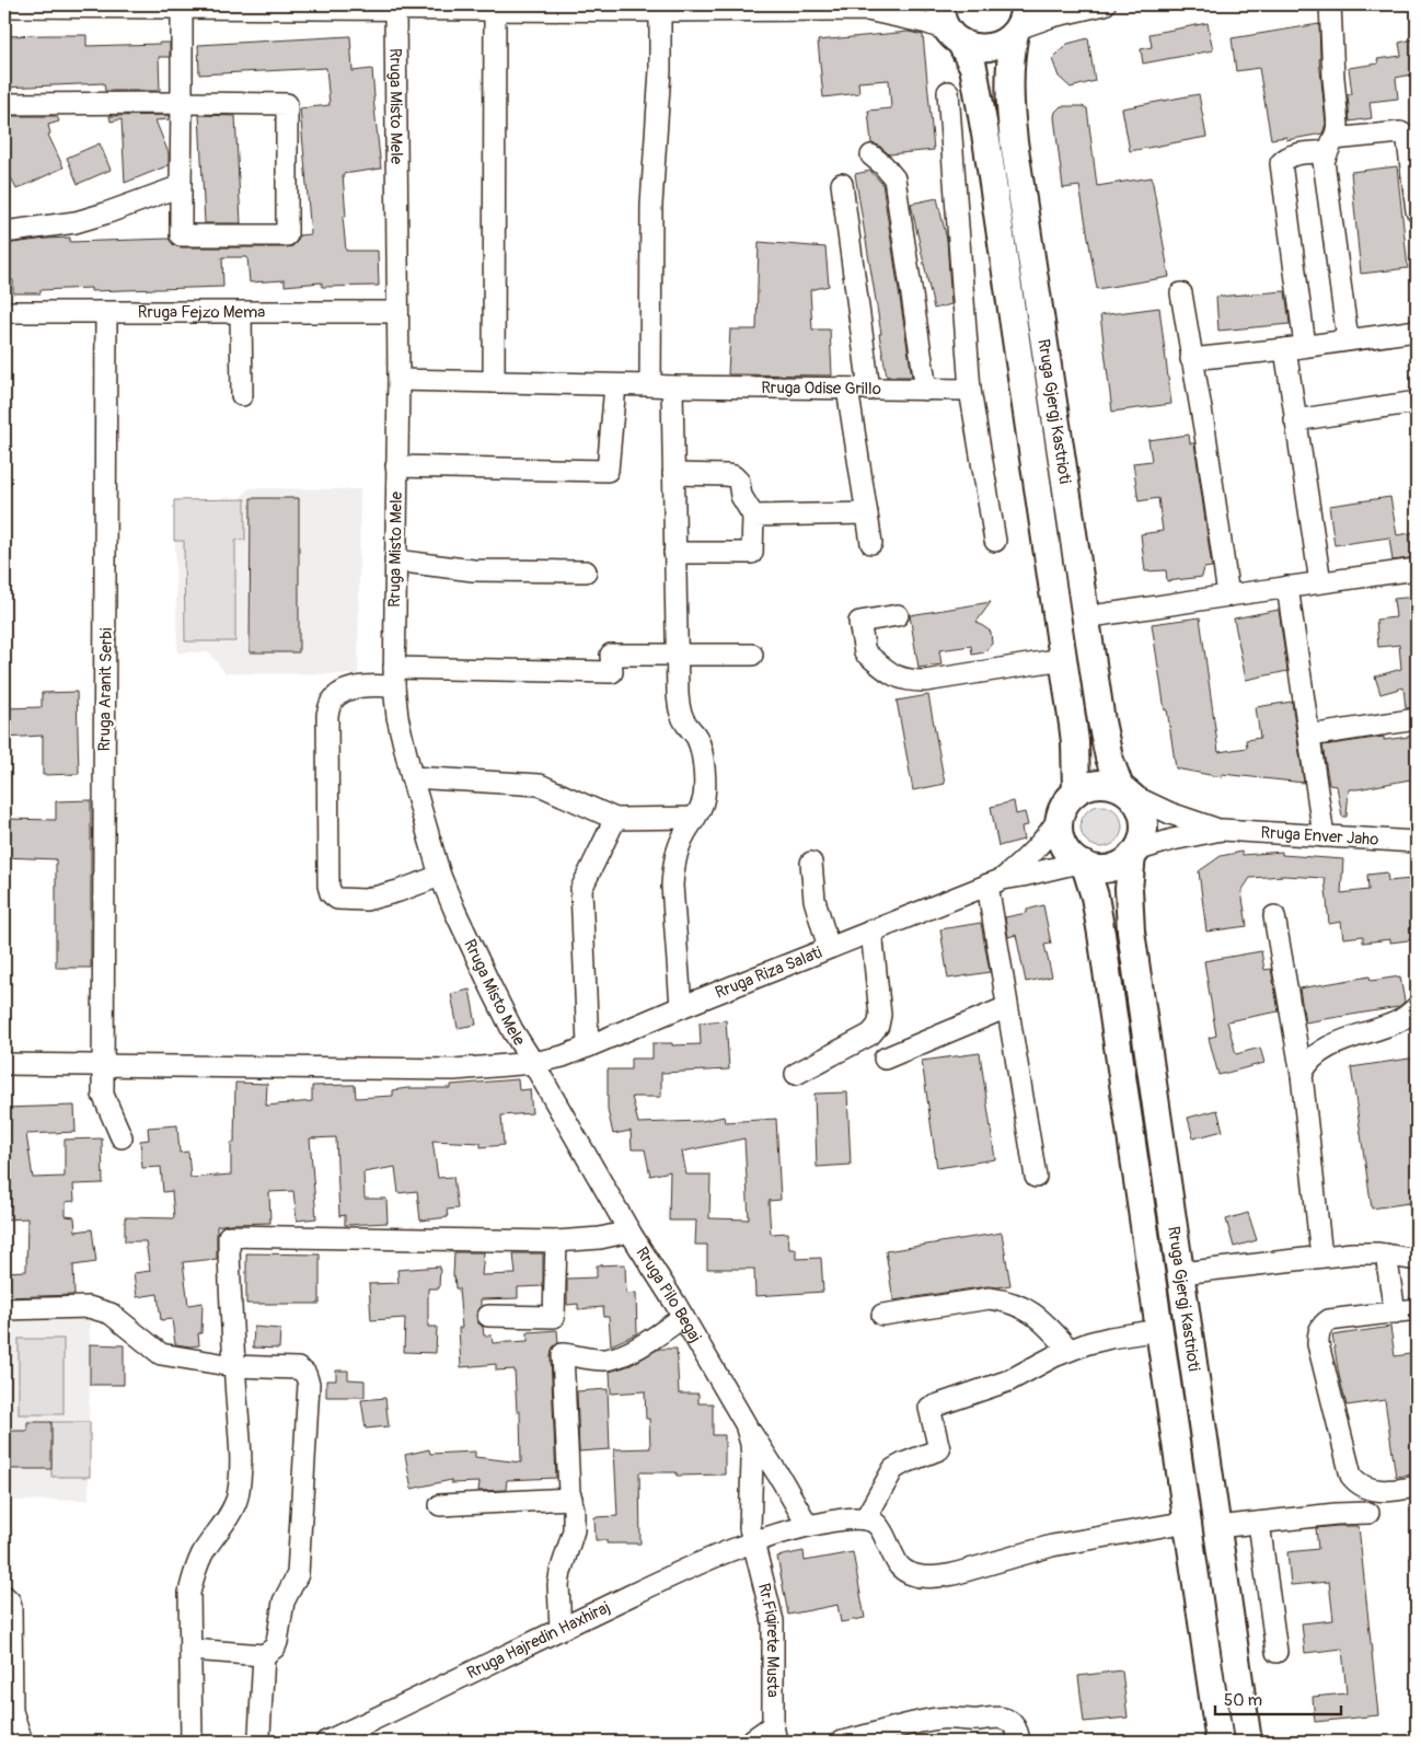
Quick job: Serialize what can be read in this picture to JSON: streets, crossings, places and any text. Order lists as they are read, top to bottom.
{
  "streets": {
    "main road": ["Rruga Gjergj Kastrioti"],
    "street": [
      "Rruga Misto Mele",
      "Rruga Fejzo Mema",
      "Rruga Odise Grillo",
      "Rruga Aranit Serbi",
      "Rruga Enver Jaho",
      "Rruga Riza Salati",
      "Rruga Pilo Begaj",
      "Rruga Hajredin Haxhiraj",
      "Rr.Fiqirete Musta"
    ]
  },
  "crossings": [
    ["Rruga Misto Mele", "Rruga Fejzo Mema"],
    ["Rruga Misto Mele", "Rruga Riza Salati"],
    ["Rruga Misto Mele", "Rruga Pilo Begaj"],
    ["Rruga Fejzo Mema", "Rruga Aranit Serbi"],
    ["Rruga Aranit Serbi", "Rruga Riza Salati"],
    ["Rruga Riza Salati", "Rruga Pilo Begaj"],
    ["Rruga Pilo Begaj", "Rruga Hajredin Haxhiraj"],
    ["Rruga Pilo Begaj", "Rr.Fiqirete Musta"],
    ["Rruga Hajredin Haxhiraj", "Rr.Fiqirete Musta"]
  ],
  "scale_bar": "50 m"
}
